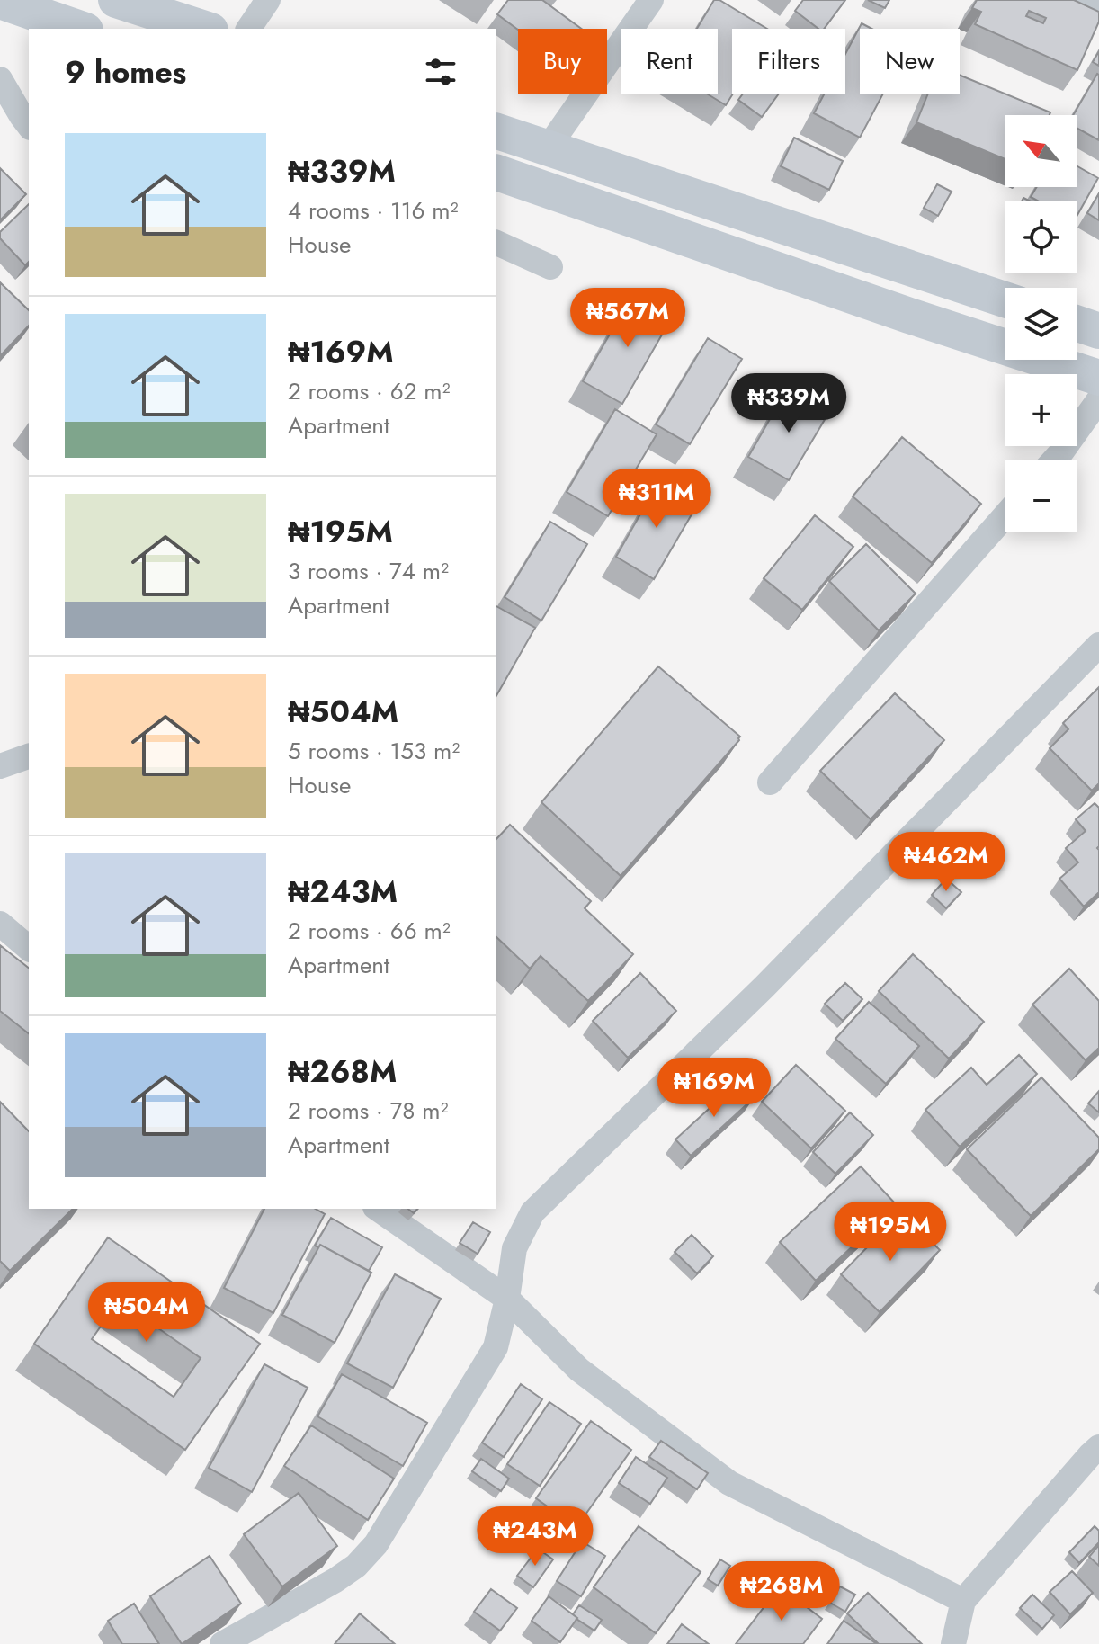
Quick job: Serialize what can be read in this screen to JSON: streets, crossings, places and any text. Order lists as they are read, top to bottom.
{
  "north": "top left",
  "page": {
    "chip": [
      "Buy",
      "Rent",
      "Filters",
      "New"
    ],
    "heading": "9 homes",
    "map_buttons": ["+", "−"],
    "list": [
      {
        "name": "₦339M",
        "note": "4 rooms · 116 m² · House"
      },
      {
        "name": "₦169M",
        "note": "2 rooms · 62 m² · Apartment"
      },
      {
        "name": "₦195M",
        "note": "3 rooms · 74 m² · Apartment"
      },
      {
        "name": "₦504M",
        "note": "5 rooms · 153 m² · House"
      },
      {
        "name": "₦243M",
        "note": "2 rooms · 66 m² · Apartment"
      },
      {
        "name": "₦268M",
        "note": "2 rooms · 78 m² · Apartment"
      }
    ],
    "price": [
      "₦567M",
      "₦339M",
      "₦311M",
      "₦462M",
      "₦169M",
      "₦195M",
      "₦504M",
      "₦243M",
      "₦268M"
    ]
  }
}
